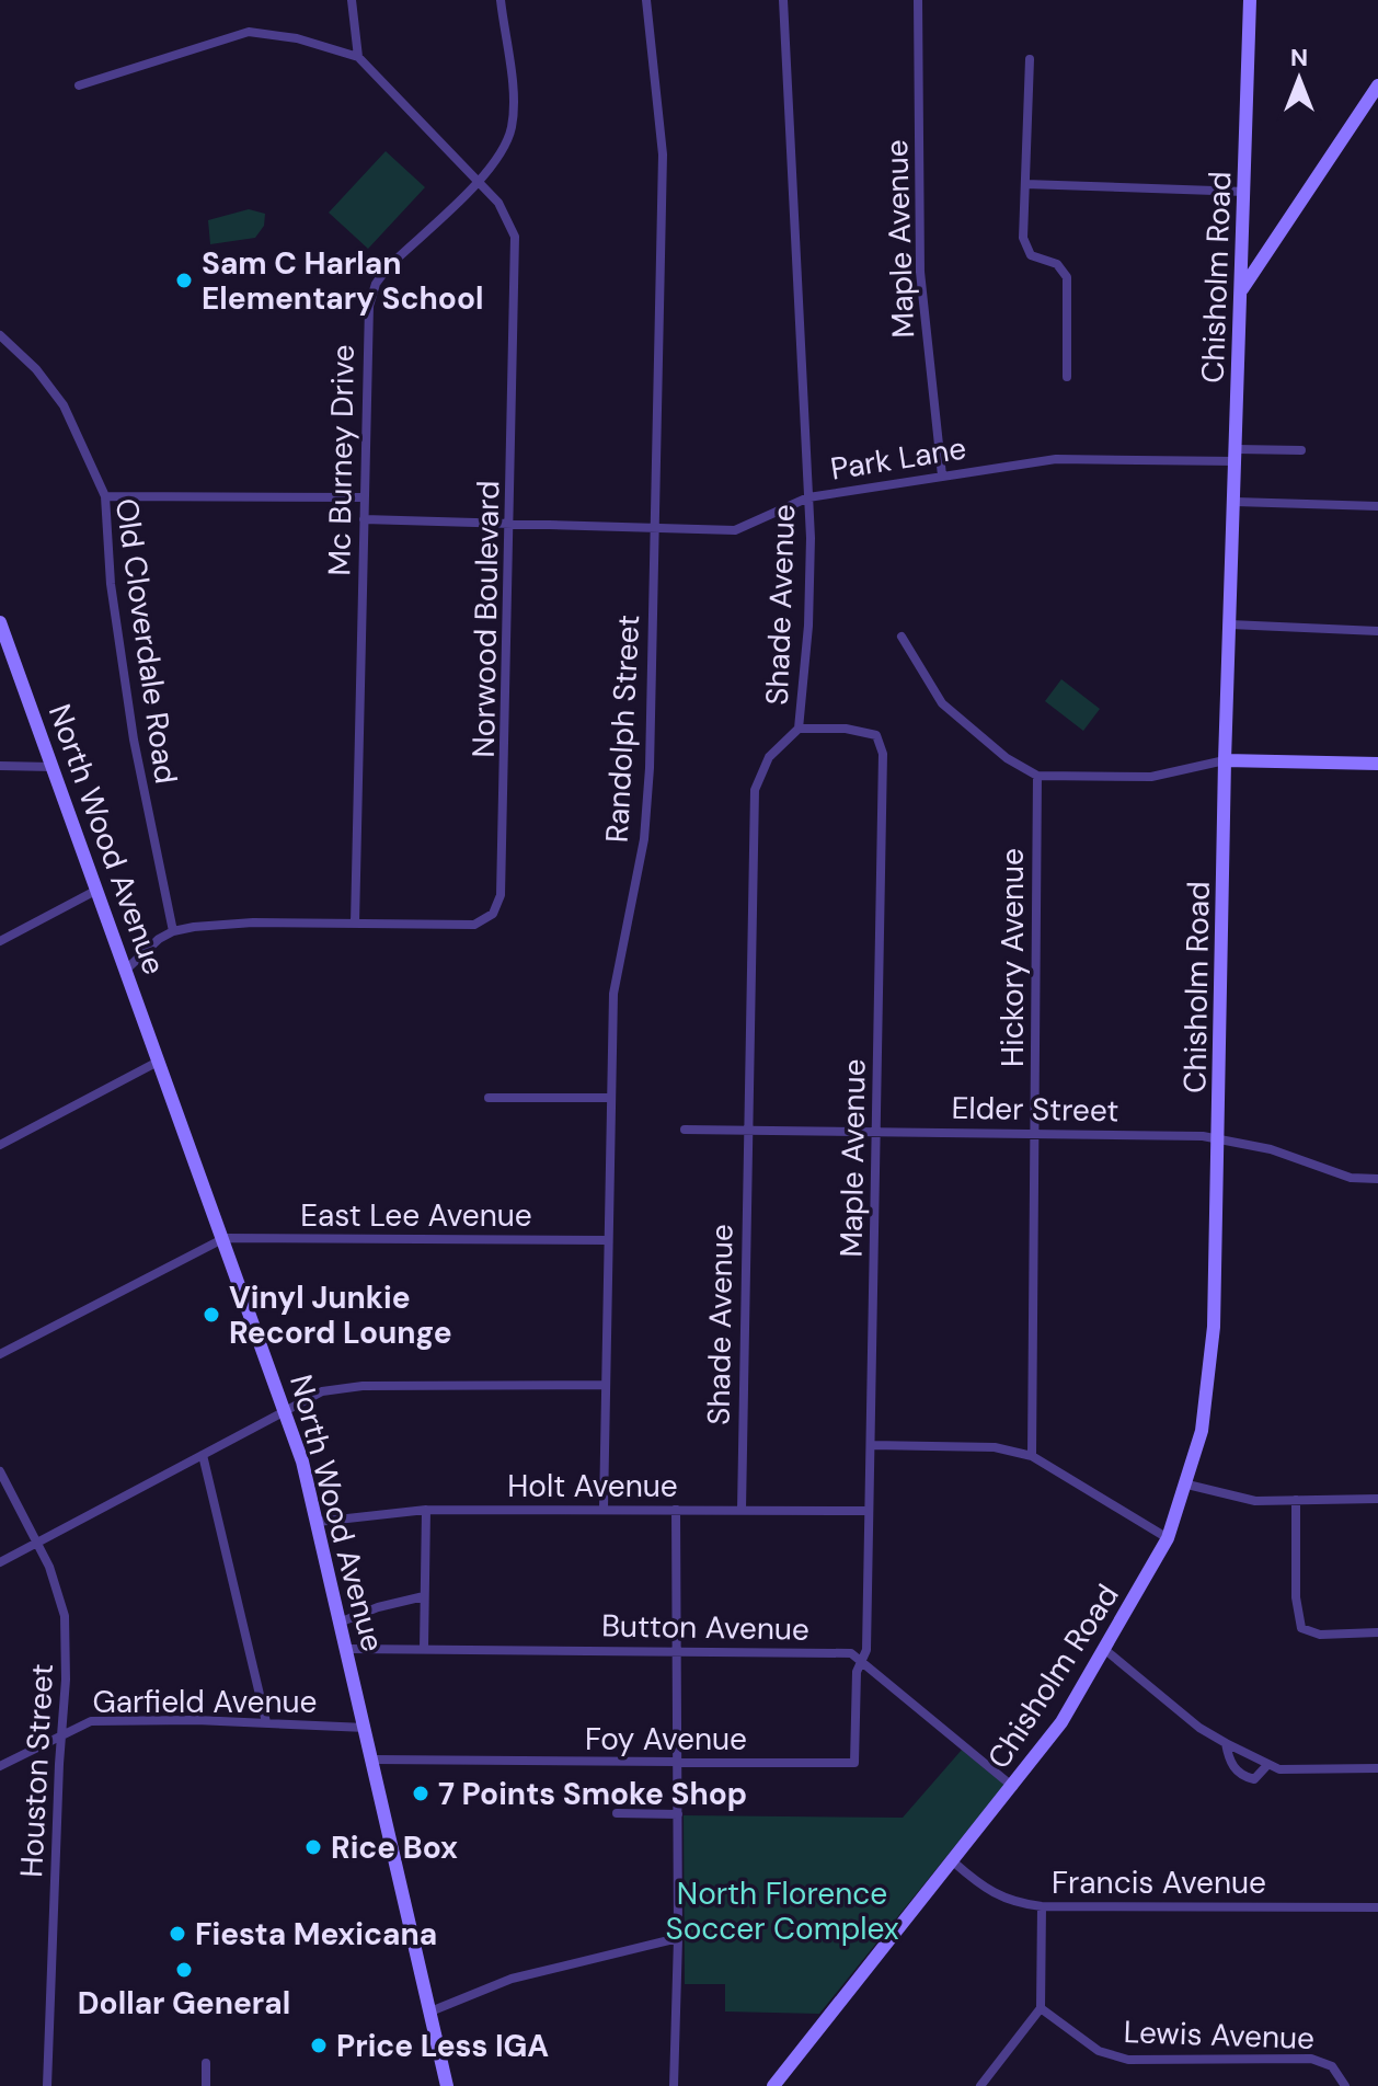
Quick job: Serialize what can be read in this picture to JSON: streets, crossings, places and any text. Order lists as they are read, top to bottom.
{
  "streets": {
    "main road": ["Chisholm Road", "North Wood Avenue"],
    "street": [
      "Maple Avenue",
      "Park Lane",
      "Mc Burney Drive",
      "Shade Avenue",
      "Norwood Boulevard",
      "Old Cloverdale Road",
      "Randolph Street",
      "Hickory Avenue",
      "Elder Street",
      "East Lee Avenue",
      "Holt Avenue",
      "Button Avenue",
      "Garfield Avenue",
      "Foy Avenue",
      "Houston Street",
      "Francis Avenue",
      "Lewis Avenue"
    ]
  },
  "crossings": [
    ["Maple Avenue", "Park Lane"],
    ["Maple Avenue", "Shade Avenue"],
    ["Maple Avenue", "Elder Street"],
    ["Maple Avenue", "Holt Avenue"],
    ["Maple Avenue", "Button Avenue"],
    ["Maple Avenue", "Foy Avenue"],
    ["Chisholm Road", "Park Lane"],
    ["Chisholm Road", "Elder Street"],
    ["Chisholm Road", "Francis Avenue"],
    ["Park Lane", "Mc Burney Drive"],
    ["Park Lane", "Shade Avenue"],
    ["Park Lane", "Norwood Boulevard"],
    ["Park Lane", "Randolph Street"],
    ["Mc Burney Drive", "Norwood Boulevard"],
    ["Shade Avenue", "Elder Street"],
    ["Shade Avenue", "Holt Avenue"],
    ["Norwood Boulevard", "Old Cloverdale Road"],
    ["Randolph Street", "East Lee Avenue"],
    ["Randolph Street", "Holt Avenue"],
    ["North Wood Avenue", "East Lee Avenue"],
    ["North Wood Avenue", "Holt Avenue"],
    ["North Wood Avenue", "Button Avenue"],
    ["North Wood Avenue", "Garfield Avenue"],
    ["North Wood Avenue", "Foy Avenue"],
    ["Hickory Avenue", "Elder Street"],
    ["Button Avenue", "Foy Avenue"],
    ["Garfield Avenue", "Houston Street"]
  ],
  "parks": ["North Florence Soccer Complex"],
  "places": [
    "Sam C Harlan Elementary School",
    "Vinyl Junkie Record Lounge",
    "7 Points Smoke Shop",
    "Rice Box",
    "Fiesta Mexicana",
    "Dollar General",
    "Price Less IGA"
  ],
  "north": "top"
}
